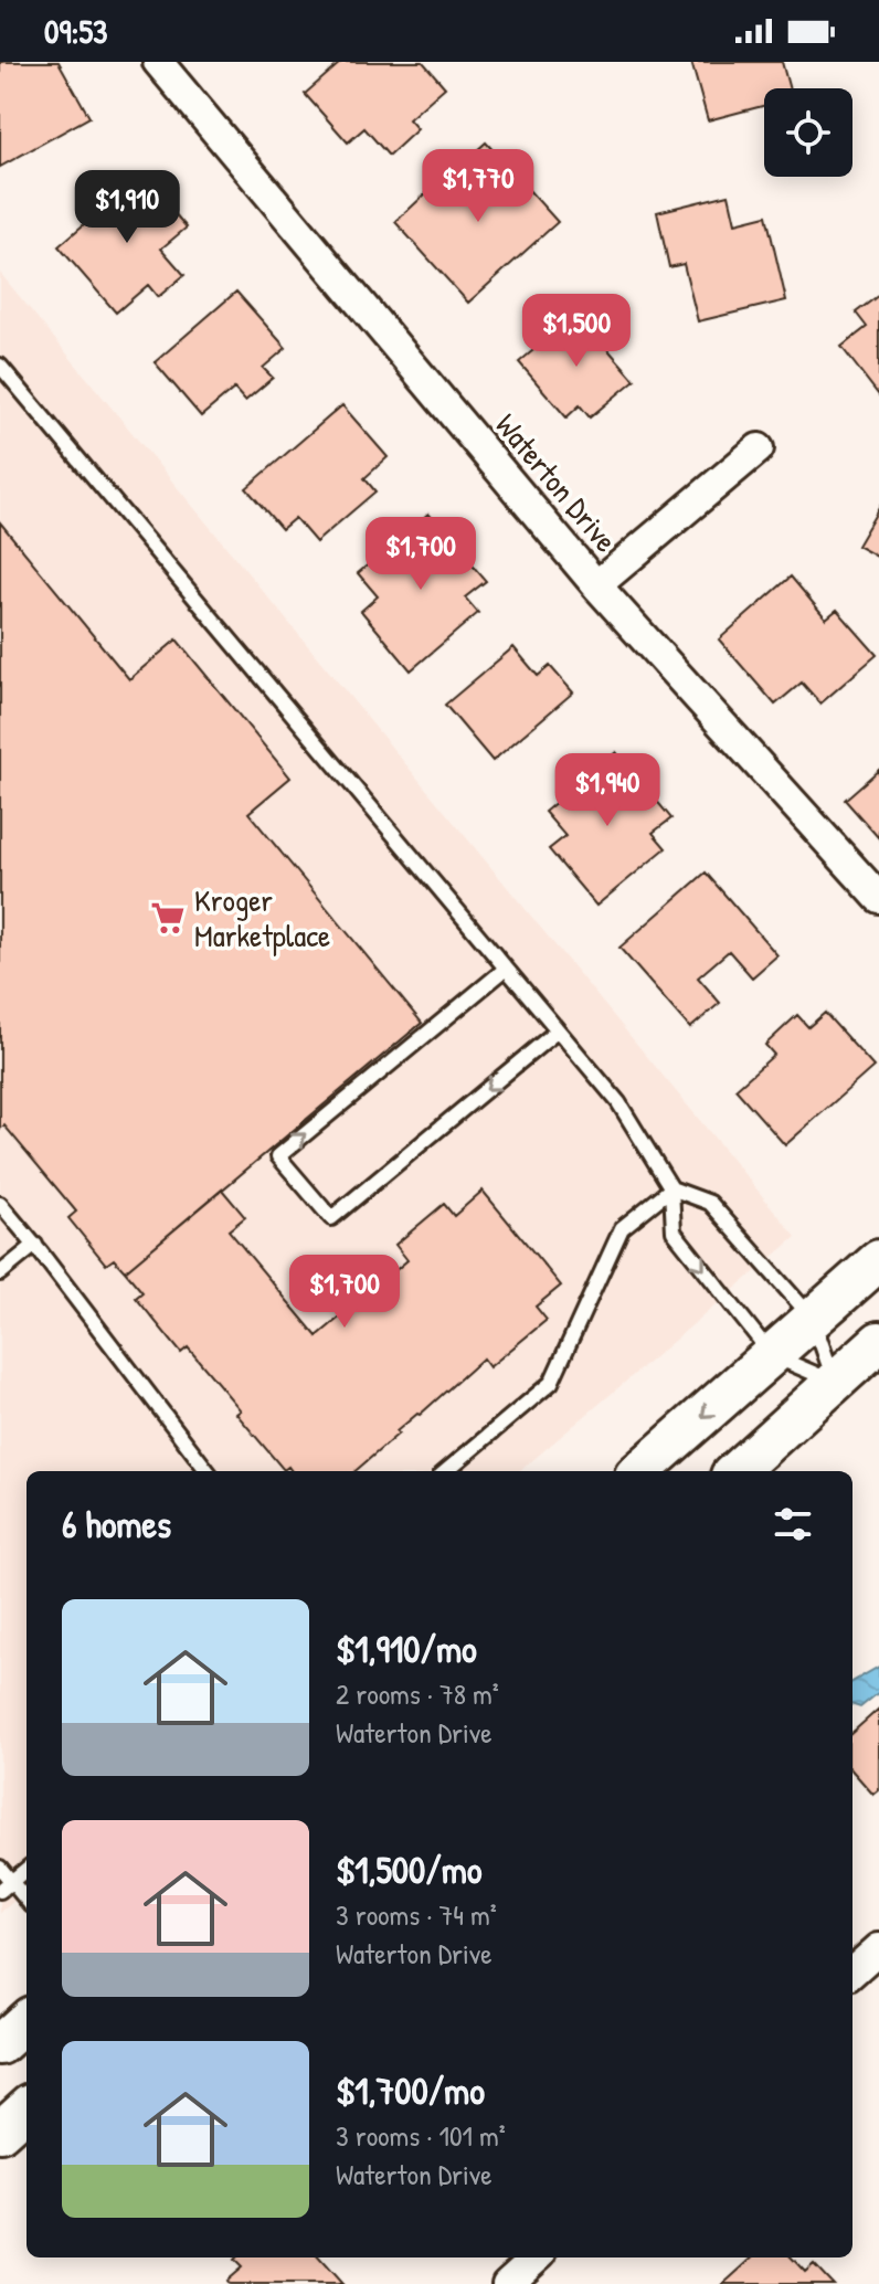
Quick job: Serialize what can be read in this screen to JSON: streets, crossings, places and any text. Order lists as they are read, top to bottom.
{
  "streets": {
    "street": ["Waterton Drive"]
  },
  "places": {
    "supermarket": ["Kroger Marketplace"]
  },
  "page": {
    "status": "09:53",
    "price": [
      "$1,770",
      "$1,910",
      "$1,500",
      "$1,700",
      "$1,940",
      "$1,700"
    ],
    "heading": "6 homes",
    "list": [
      {
        "name": "$1,910/mo",
        "note": "2 rooms · 78 m² · Waterton Drive"
      },
      {
        "name": "$1,500/mo",
        "note": "3 rooms · 74 m² · Waterton Drive"
      },
      {
        "name": "$1,700/mo",
        "note": "3 rooms · 101 m² · Waterton Drive"
      }
    ]
  }
}
